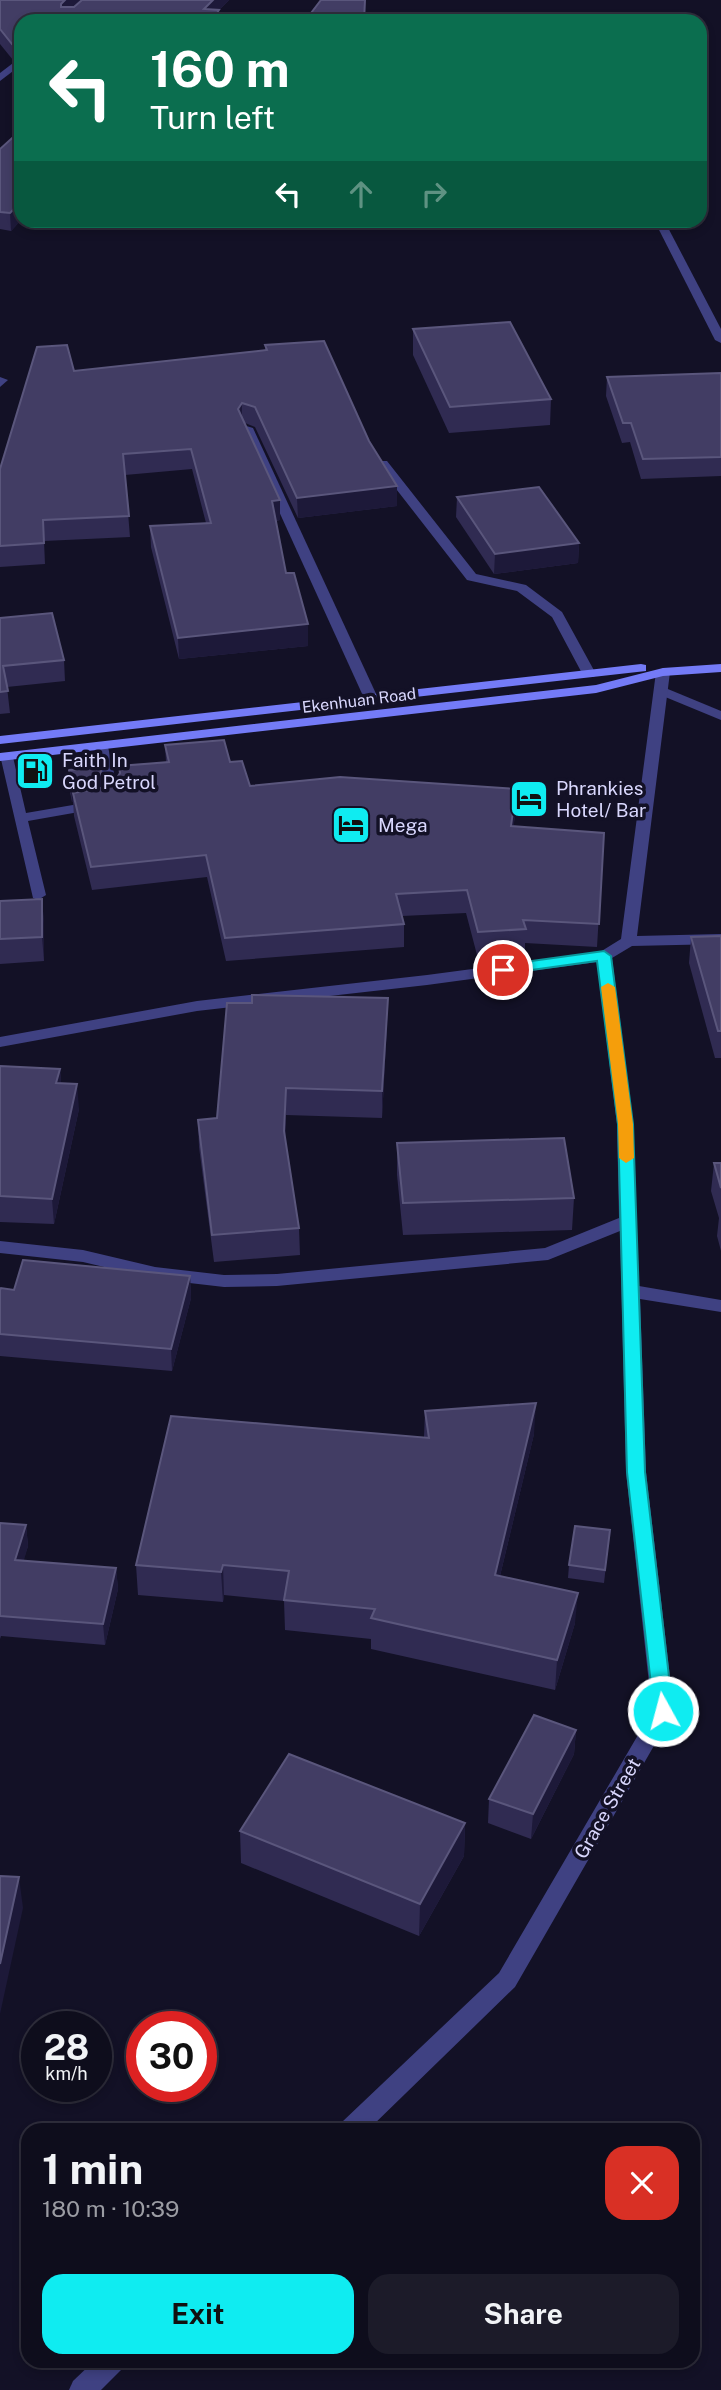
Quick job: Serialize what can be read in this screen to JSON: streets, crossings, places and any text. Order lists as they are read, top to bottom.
{
  "streets": {
    "main road": ["Ekenhuan Road"],
    "street": ["Grace Street"]
  },
  "places": {
    "fuel station": ["Faith In God Petrol"],
    "hotel": ["Phrankies Hotel/ Bar", "Mega"]
  },
  "page": {
    "turn": ["160 m", "Turn left"],
    "speed": "28 km/h",
    "limit": "30",
    "heading": ["1 min", "180 m · 10:39"],
    "buttons": ["Exit", "Share"]
  }
}
